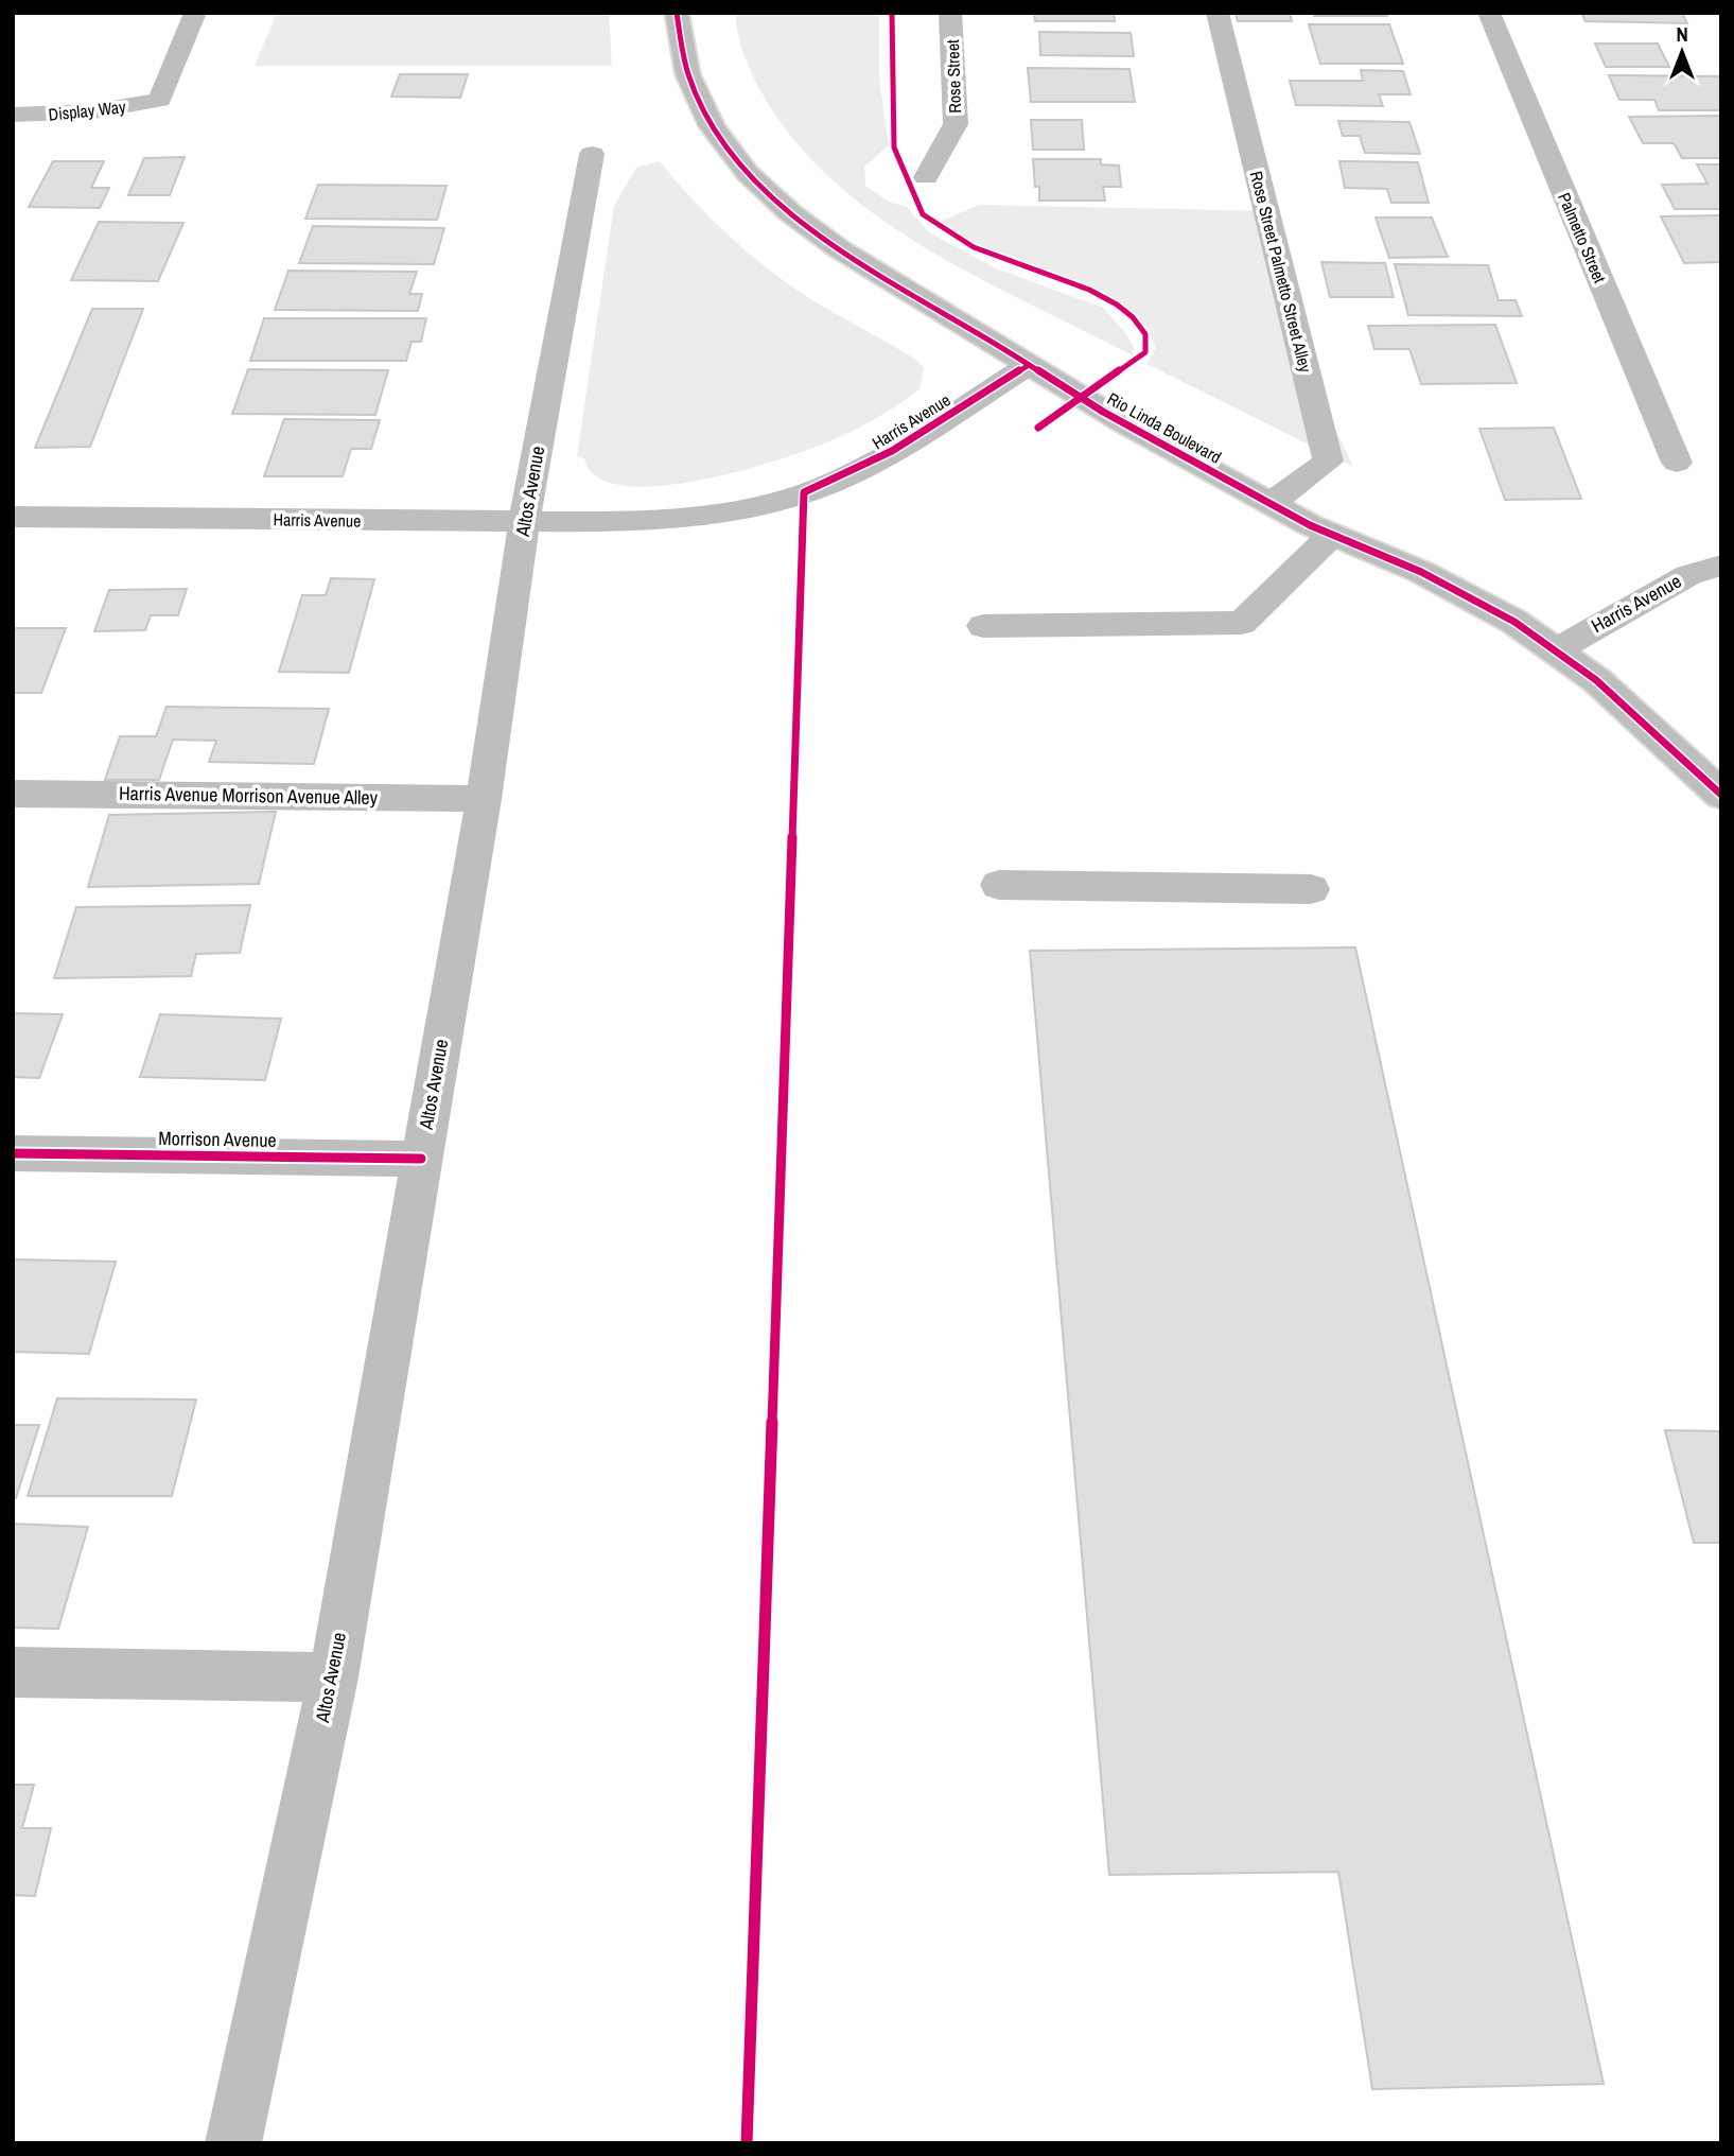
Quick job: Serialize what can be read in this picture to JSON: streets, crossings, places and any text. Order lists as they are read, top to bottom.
{
  "streets": {
    "street": [
      "Rose Street",
      "Display Way",
      "Palmetto Street",
      "Rose Street Palmetto Street Alley",
      "Harris Avenue",
      "Rio Linda Boulevard",
      "Altos Avenue",
      "Harris Avenue Morrison Avenue Alley",
      "Morrison Avenue"
    ]
  },
  "crossings": [
    ["Rose Street Palmetto Street Alley", "Rio Linda Boulevard"],
    ["Harris Avenue", "Rio Linda Boulevard"],
    ["Harris Avenue", "Altos Avenue"],
    ["Altos Avenue", "Harris Avenue Morrison Avenue Alley"],
    ["Altos Avenue", "Morrison Avenue"]
  ],
  "north": "top"
}
